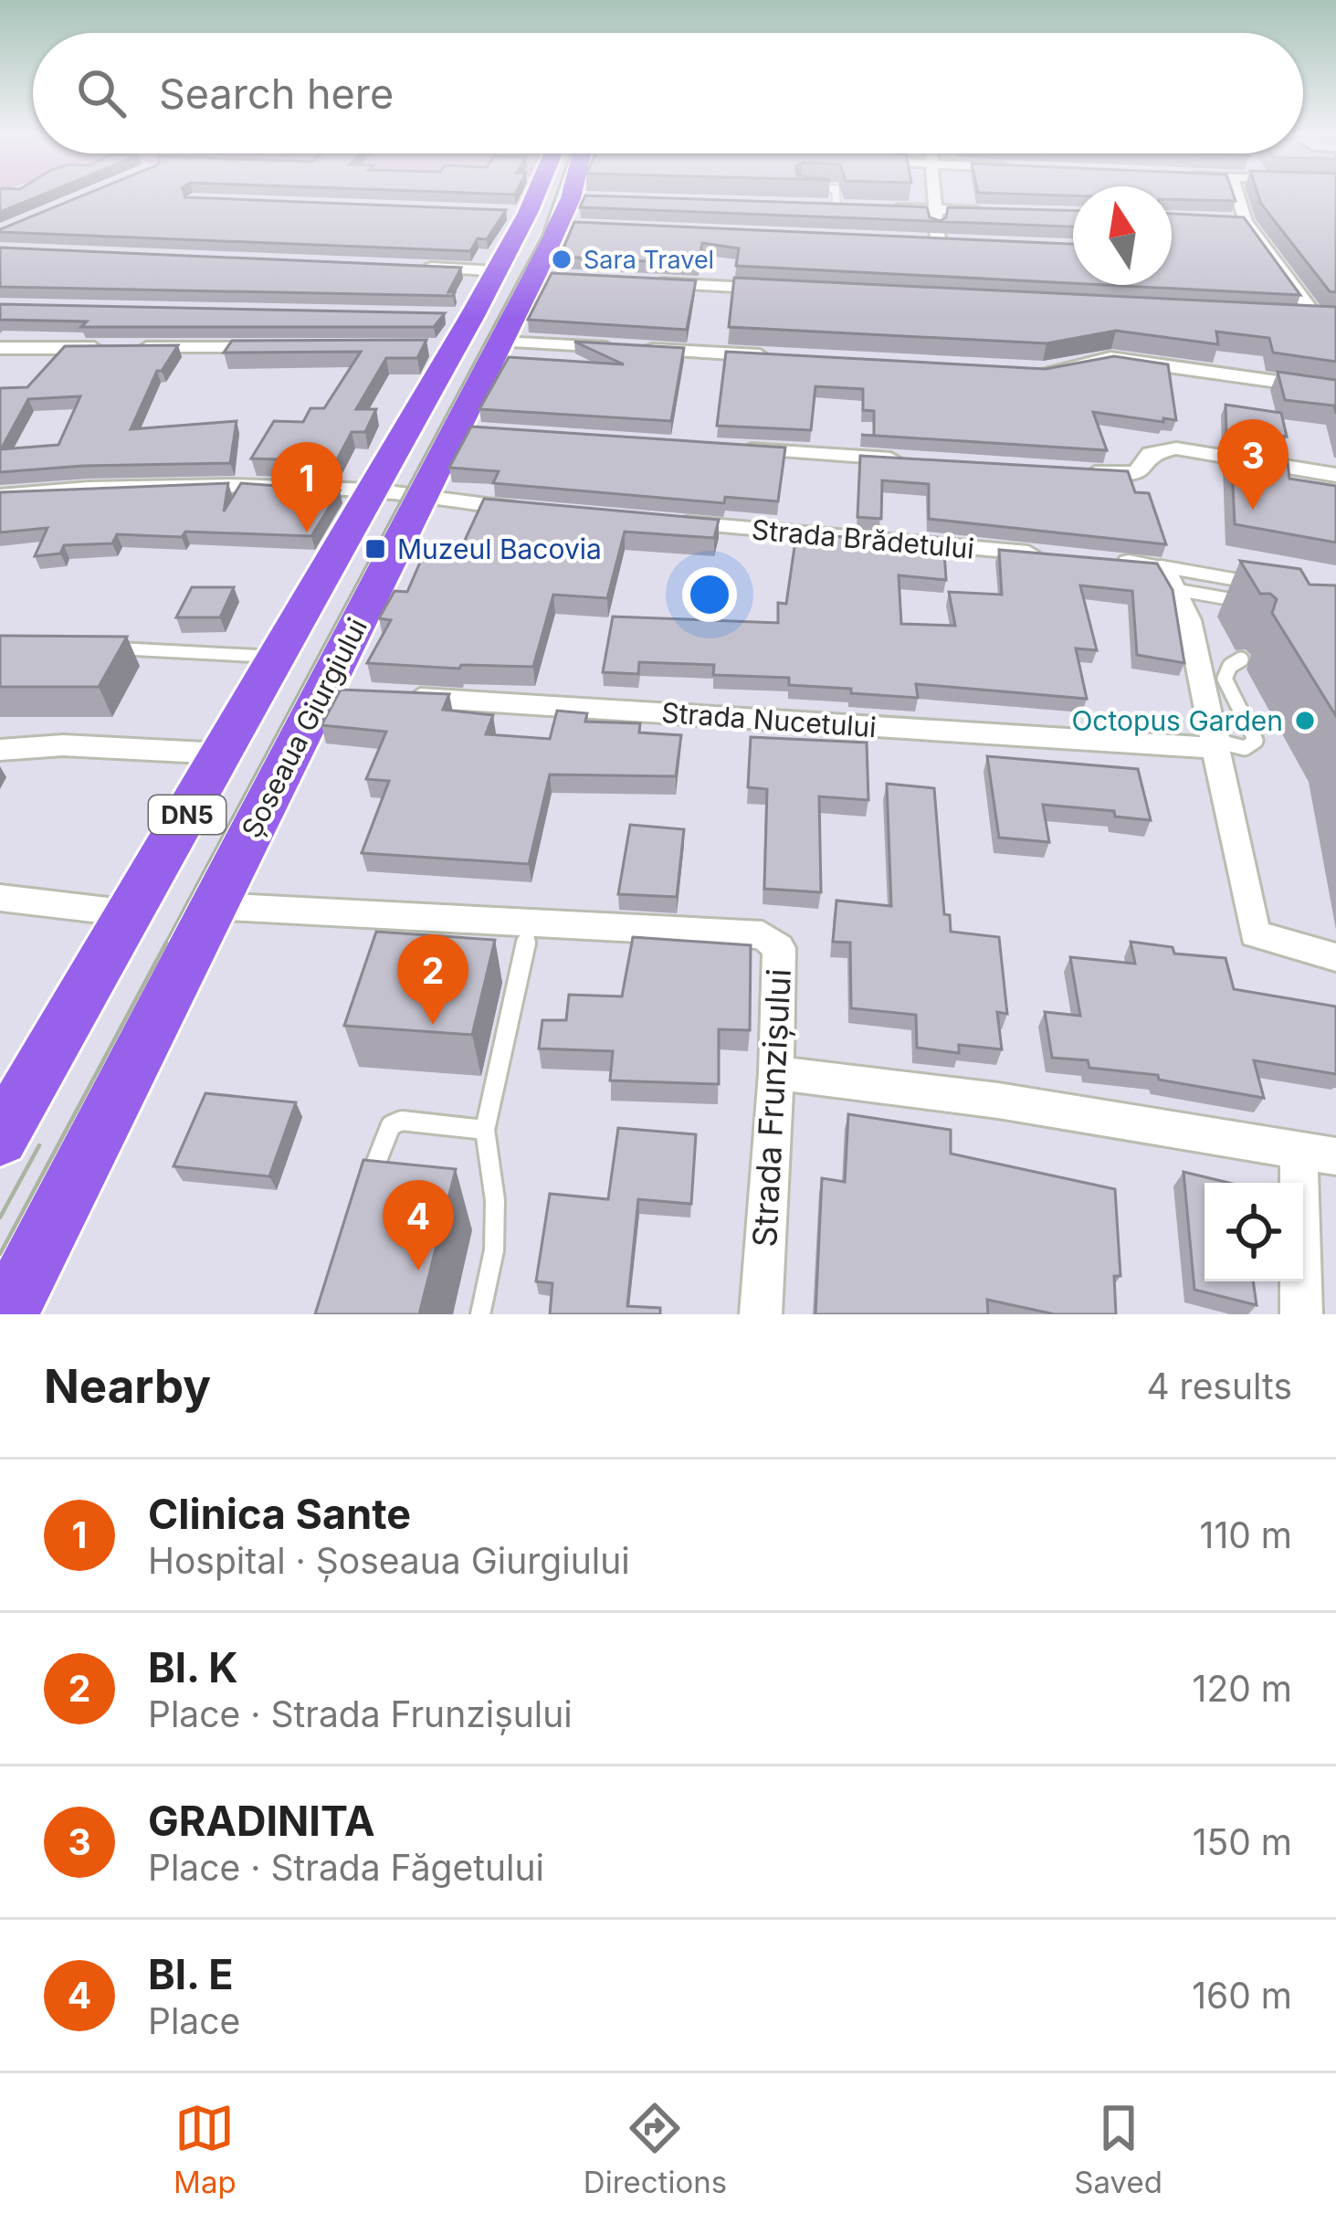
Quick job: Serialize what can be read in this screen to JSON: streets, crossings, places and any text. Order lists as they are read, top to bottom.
{
  "streets": {
    "main road": ["Șoseaua Giurgiului", "DN5"],
    "street": ["Strada Brădetului", "Strada Nucetului", "Strada Frunzișului"]
  },
  "crossings": [
    ["Șoseaua Giurgiului", "Strada Frunzișului"]
  ],
  "places": {
    "other": ["Sara Travel", "Octopus Garden"],
    "transit": ["Muzeul Bacovia"]
  },
  "north": "top",
  "page": {
    "search": "Search here",
    "pins": [
      "3",
      "1",
      "2",
      "4"
    ],
    "heading": ["Nearby", "4 results"],
    "list": [
      {
        "mark": "1",
        "name": "Clinica Sante",
        "note": "Hospital · Șoseaua Giurgiului",
        "value": "110 m"
      },
      {
        "mark": "2",
        "name": "Bl. K",
        "note": "Place · Strada Frunzișului",
        "value": "120 m"
      },
      {
        "mark": "3",
        "name": "GRADINITA",
        "note": "Place · Strada Făgetului",
        "value": "150 m"
      },
      {
        "mark": "4",
        "name": "Bl. E",
        "note": "Place",
        "value": "160 m"
      }
    ],
    "nav": ["Map", "Directions", "Saved"]
  }
}
